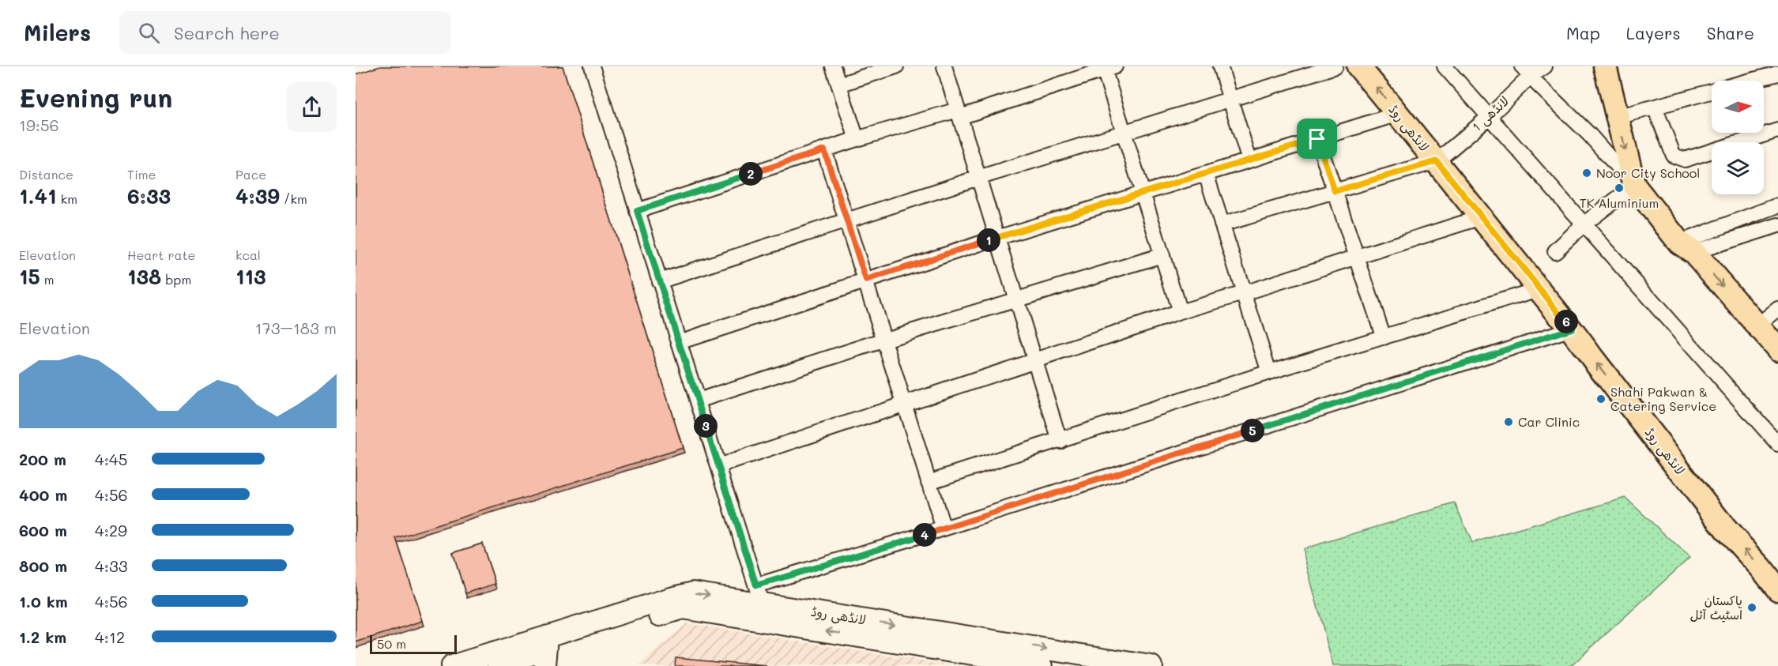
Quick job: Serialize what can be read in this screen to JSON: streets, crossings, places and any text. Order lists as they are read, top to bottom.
{
  "streets": {
    "main road": ["لانڈھی روڈ"],
    "street": ["لانڈھی 1"]
  },
  "crossings": [
    ["لانڈھی 1", "لانڈھی روڈ"]
  ],
  "places": [
    "Noor City School",
    "TK Aluminium",
    "Shahi Pakwan & Catering Service",
    "Car Clinic",
    "پاکستان اسٹیٹ آئل"
  ],
  "scale_bar": "50 m",
  "north": "right",
  "page": {
    "header": "Milers",
    "search": "Search here",
    "nav": ["Map", "Layers", "Share"],
    "heading": ["Evening run", "19:56"],
    "stats": [
      ["Distance", "1.41 km"],
      ["Time", "6:33"],
      ["Pace", "4:39 /km"],
      ["Elevation", "15 m"],
      ["Heart rate", "138 bpm"],
      ["kcal", "113"]
    ],
    "pins": [
      "2",
      "1",
      "6",
      "3",
      "5",
      "4"
    ],
    "chart": ["Elevation", "173–183 m"],
    "list": [
      {
        "name": "200 m",
        "note": "4:45"
      },
      {
        "name": "400 m",
        "note": "4:56"
      },
      {
        "name": "600 m",
        "note": "4:29"
      },
      {
        "name": "800 m",
        "note": "4:33"
      },
      {
        "name": "1.0 km",
        "note": "4:56"
      },
      {
        "name": "1.2 km",
        "note": "4:12"
      }
    ],
    "scale": "50 m"
  }
}
